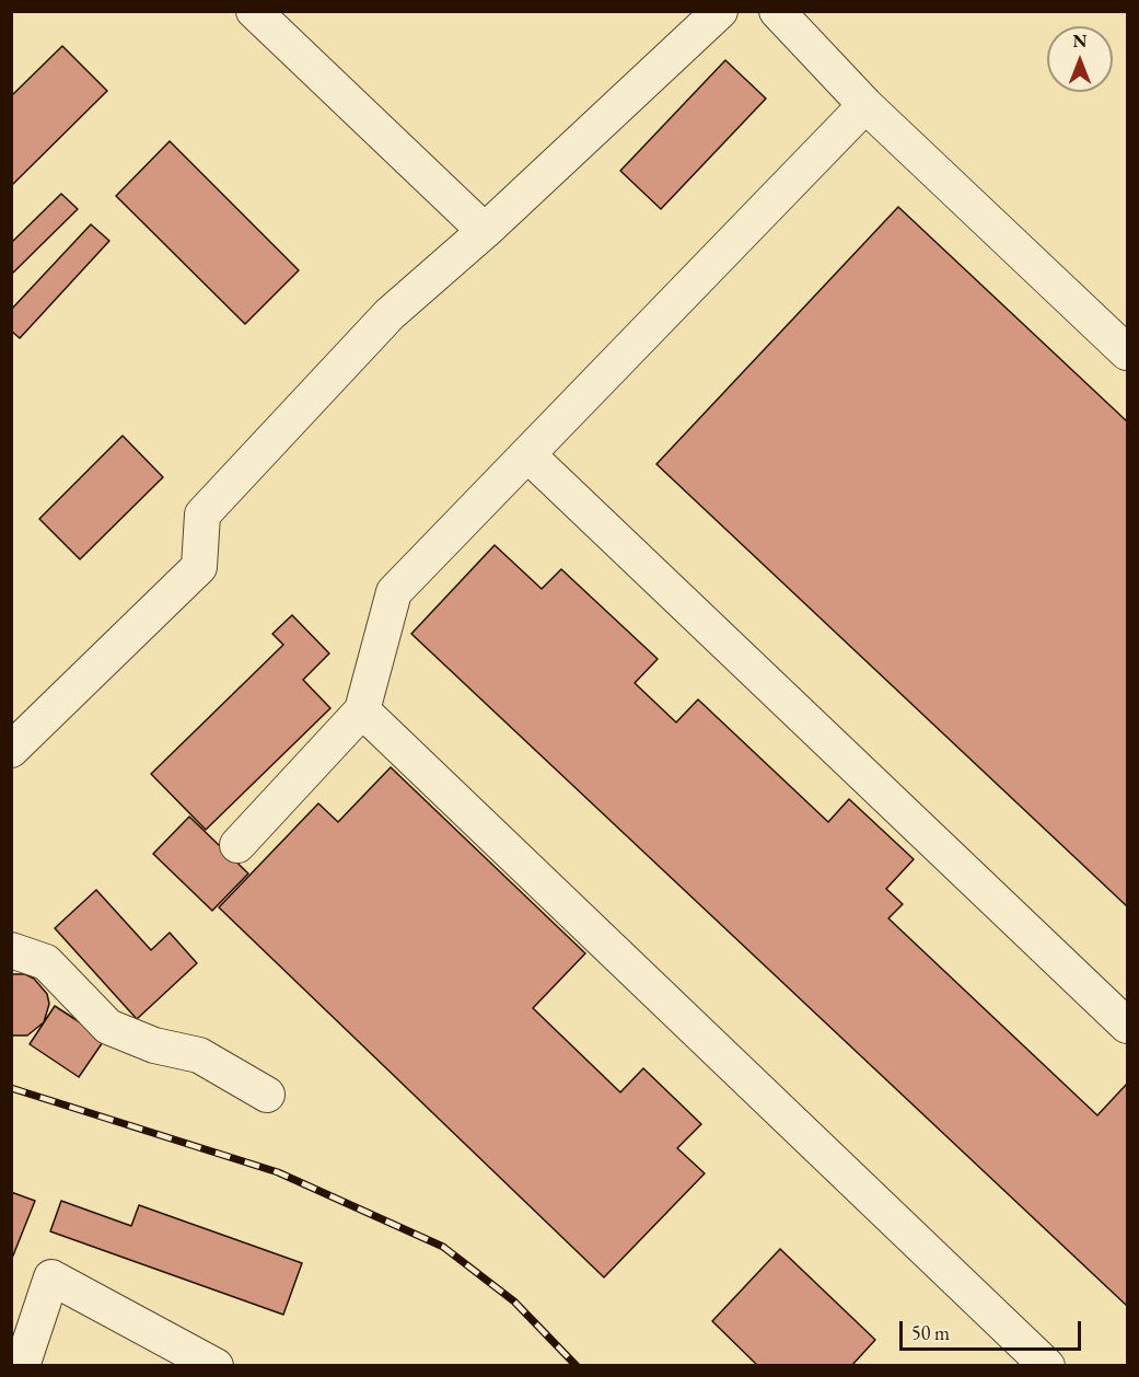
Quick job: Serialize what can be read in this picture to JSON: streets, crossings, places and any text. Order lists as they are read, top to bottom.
{
  "scale_bar": "50 m",
  "north": "top"
}
